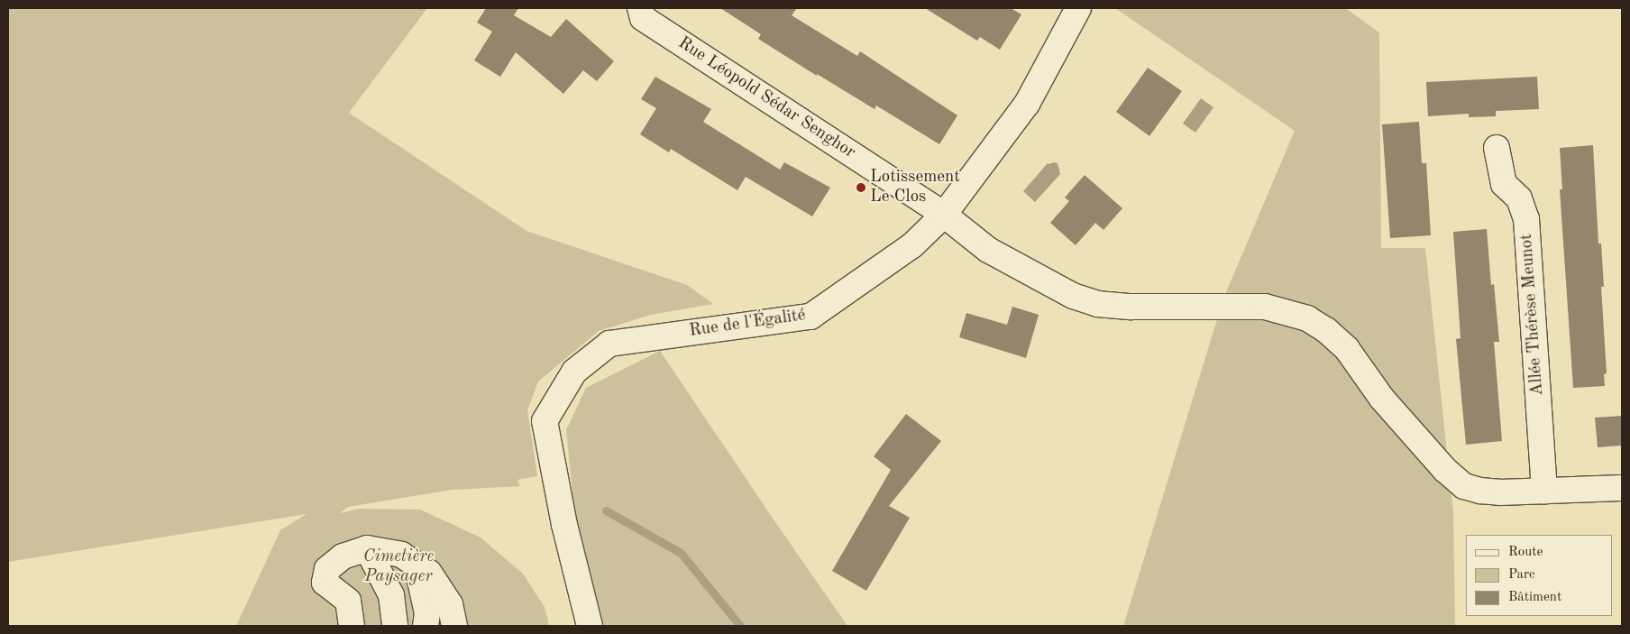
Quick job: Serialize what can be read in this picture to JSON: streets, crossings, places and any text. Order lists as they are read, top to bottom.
{
  "streets": {
    "street": ["Rue Léopold Sédar Senghor", "Allée Thérèse Meunot", "Rue de l'Égalité"]
  },
  "crossings": [
    ["Rue Léopold Sédar Senghor", "Allée Thérèse Meunot"],
    ["Rue Léopold Sédar Senghor", "Rue de l'Égalité"]
  ],
  "parks": ["Cimetière Paysager"],
  "places": ["Lotissement Le Clos"],
  "legend": ["Route", "Parc", "Bâtiment"]
}
